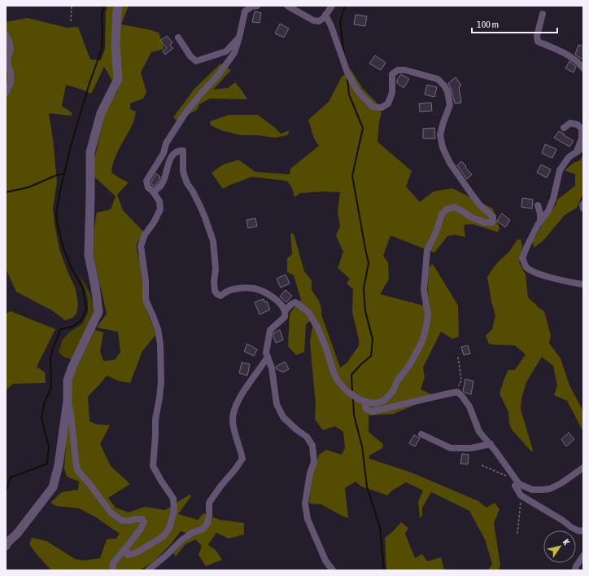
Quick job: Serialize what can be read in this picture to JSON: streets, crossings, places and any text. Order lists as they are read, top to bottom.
{
  "scale_bar": "100 m",
  "north": "top right"
}
